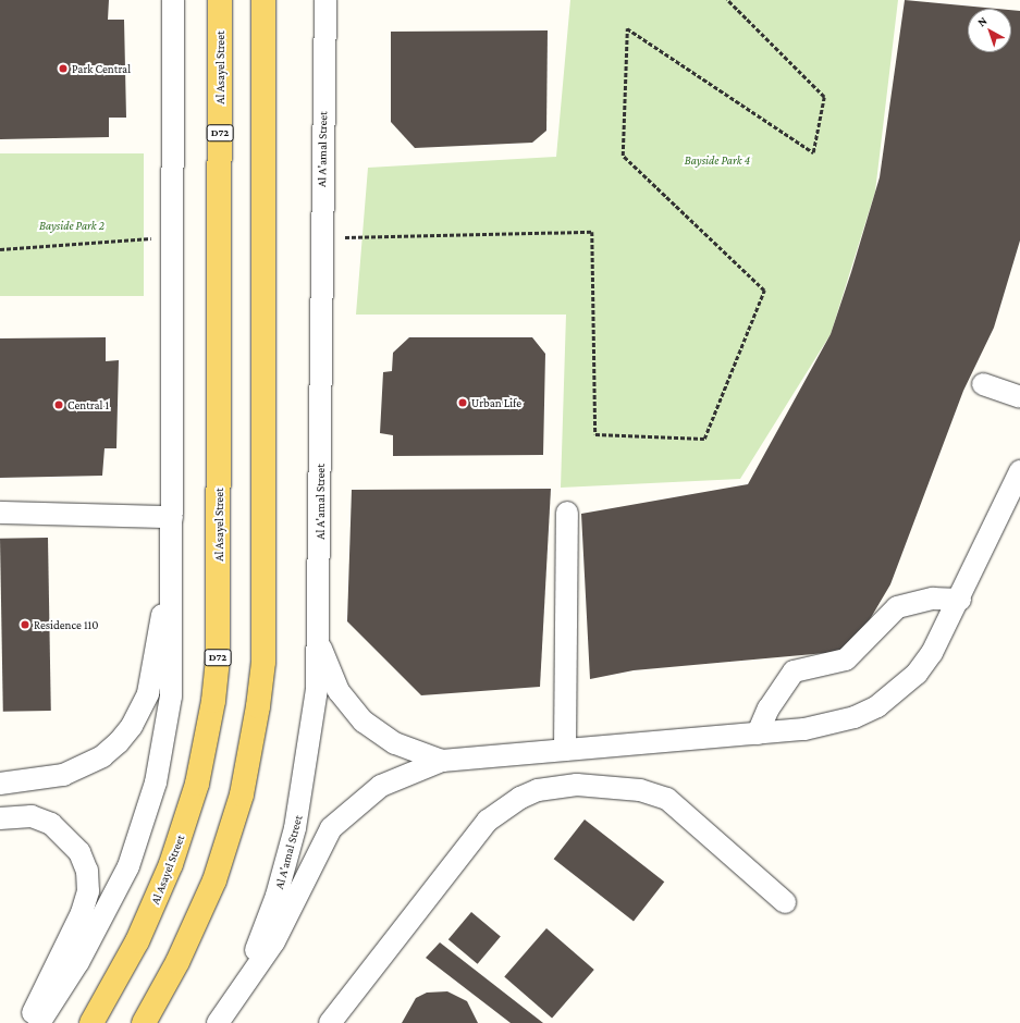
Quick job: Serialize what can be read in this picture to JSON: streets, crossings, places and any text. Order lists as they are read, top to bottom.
{
  "streets": {
    "main road": ["Al Asayel Street", "D72"],
    "street": ["Al A'amal Street"]
  },
  "parks": ["Bayside Park 4", "Bayside Park 2"],
  "places": [
    "Park Central",
    "Urban Life",
    "Central 1",
    "Residence 110"
  ],
  "north": "top left"
}
